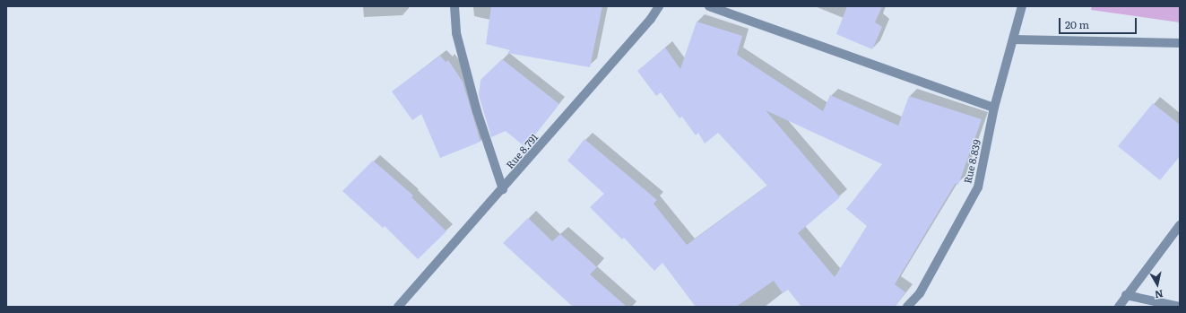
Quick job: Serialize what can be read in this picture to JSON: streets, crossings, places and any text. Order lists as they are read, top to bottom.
{
  "streets": {
    "street": ["Rue 8.791", "Rue 8.839"]
  },
  "scale_bar": "20 m",
  "north": "bottom"
}
